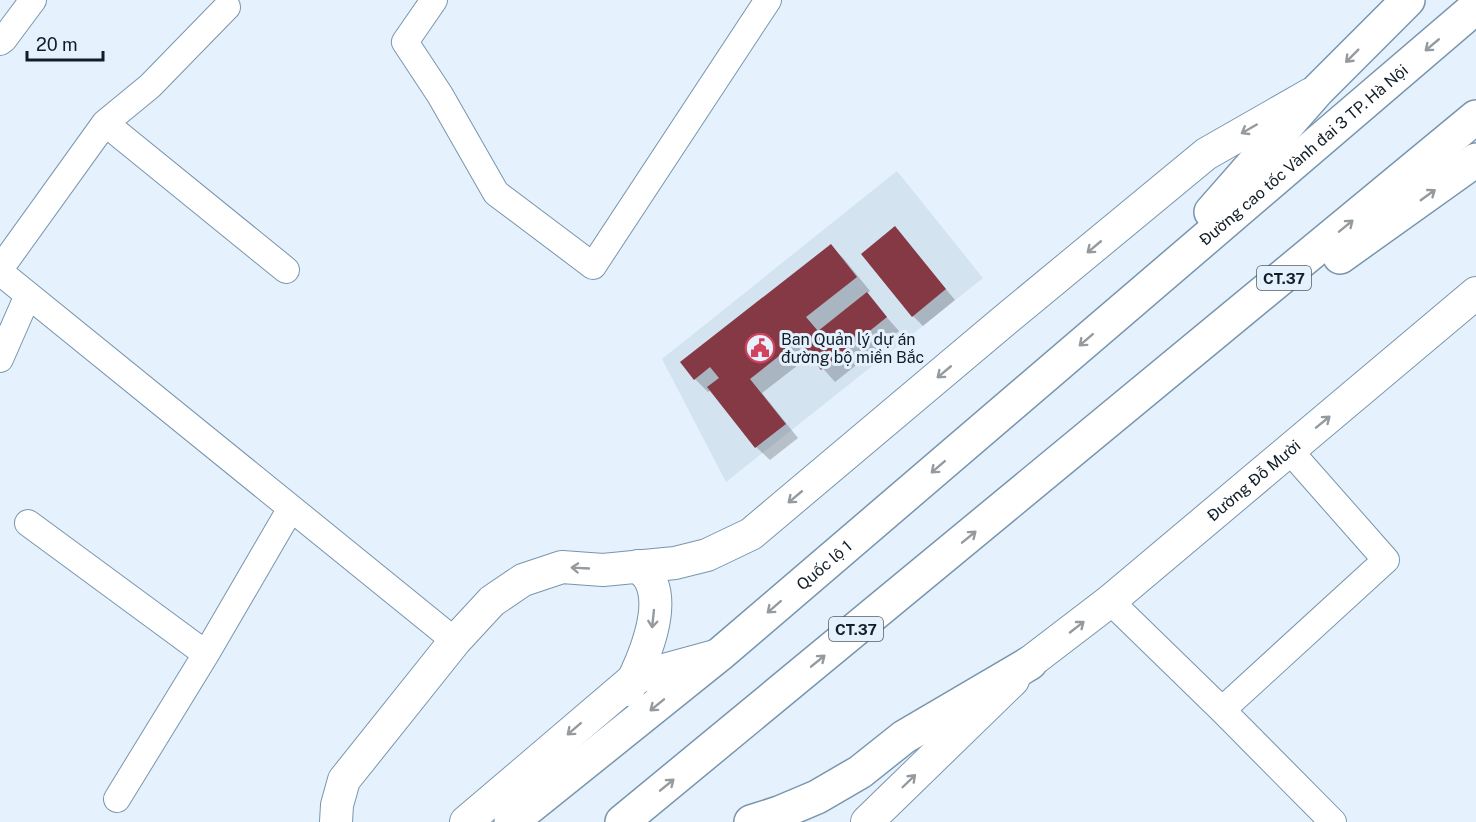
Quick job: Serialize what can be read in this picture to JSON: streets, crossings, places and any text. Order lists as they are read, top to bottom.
{
  "streets": {
    "highway": ["Đường cao tốc Vành đai 3 TP. Hà Nội", "CT.37", "Quốc lộ 1"],
    "main road": ["Đường Đỗ Mười"]
  },
  "crossings": [
    ["Đường cao tốc Vành đai 3 TP. Hà Nội", "Quốc lộ 1"]
  ],
  "places": {
    "public building": ["Ban Quản lý dự án đường bộ miền Bắc"]
  },
  "scale_bar": "20 m"
}
